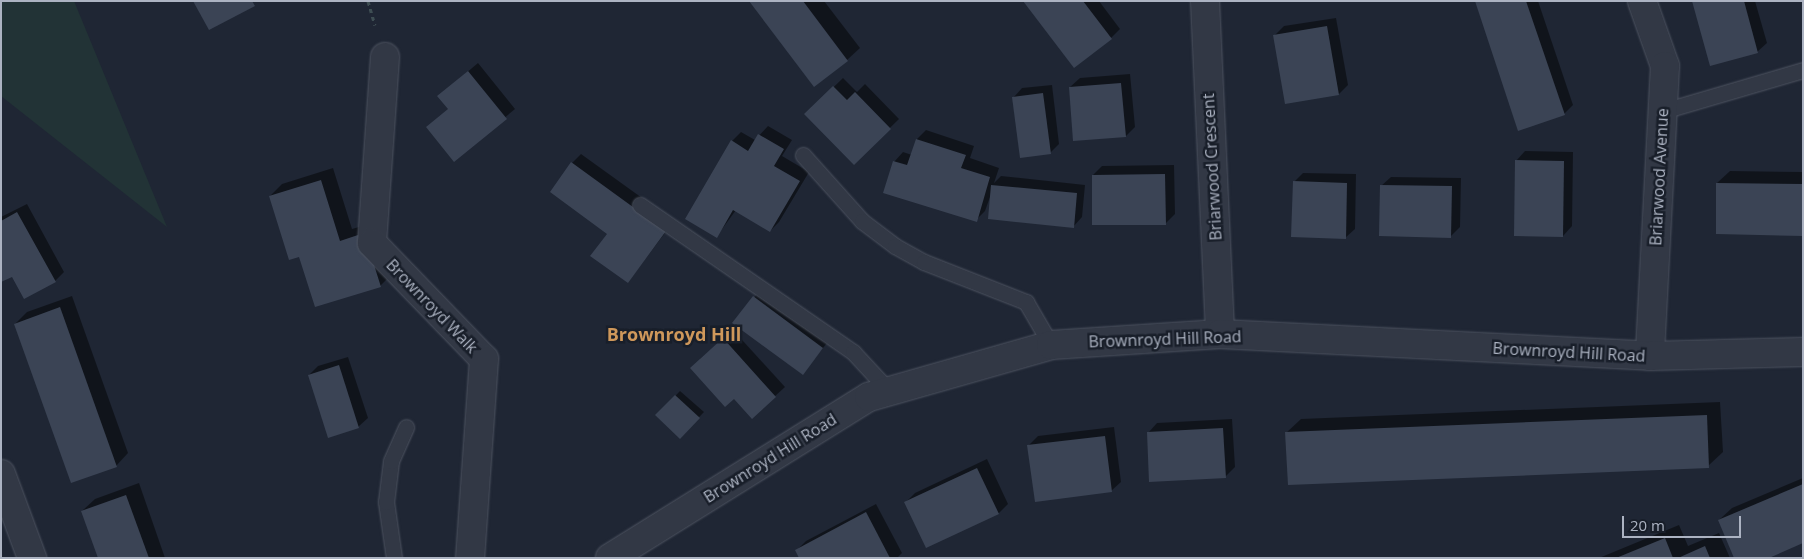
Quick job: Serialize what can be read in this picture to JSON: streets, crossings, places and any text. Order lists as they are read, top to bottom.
{
  "streets": {
    "street": [
      "Briarwood Crescent",
      "Briarwood Avenue",
      "Brownroyd Walk",
      "Brownroyd Hill Road"
    ]
  },
  "crossings": [
    ["Briarwood Crescent", "Brownroyd Hill Road"],
    ["Briarwood Avenue", "Brownroyd Hill Road"]
  ],
  "districts": ["Brownroyd Hill"],
  "scale_bar": "20 m"
}
